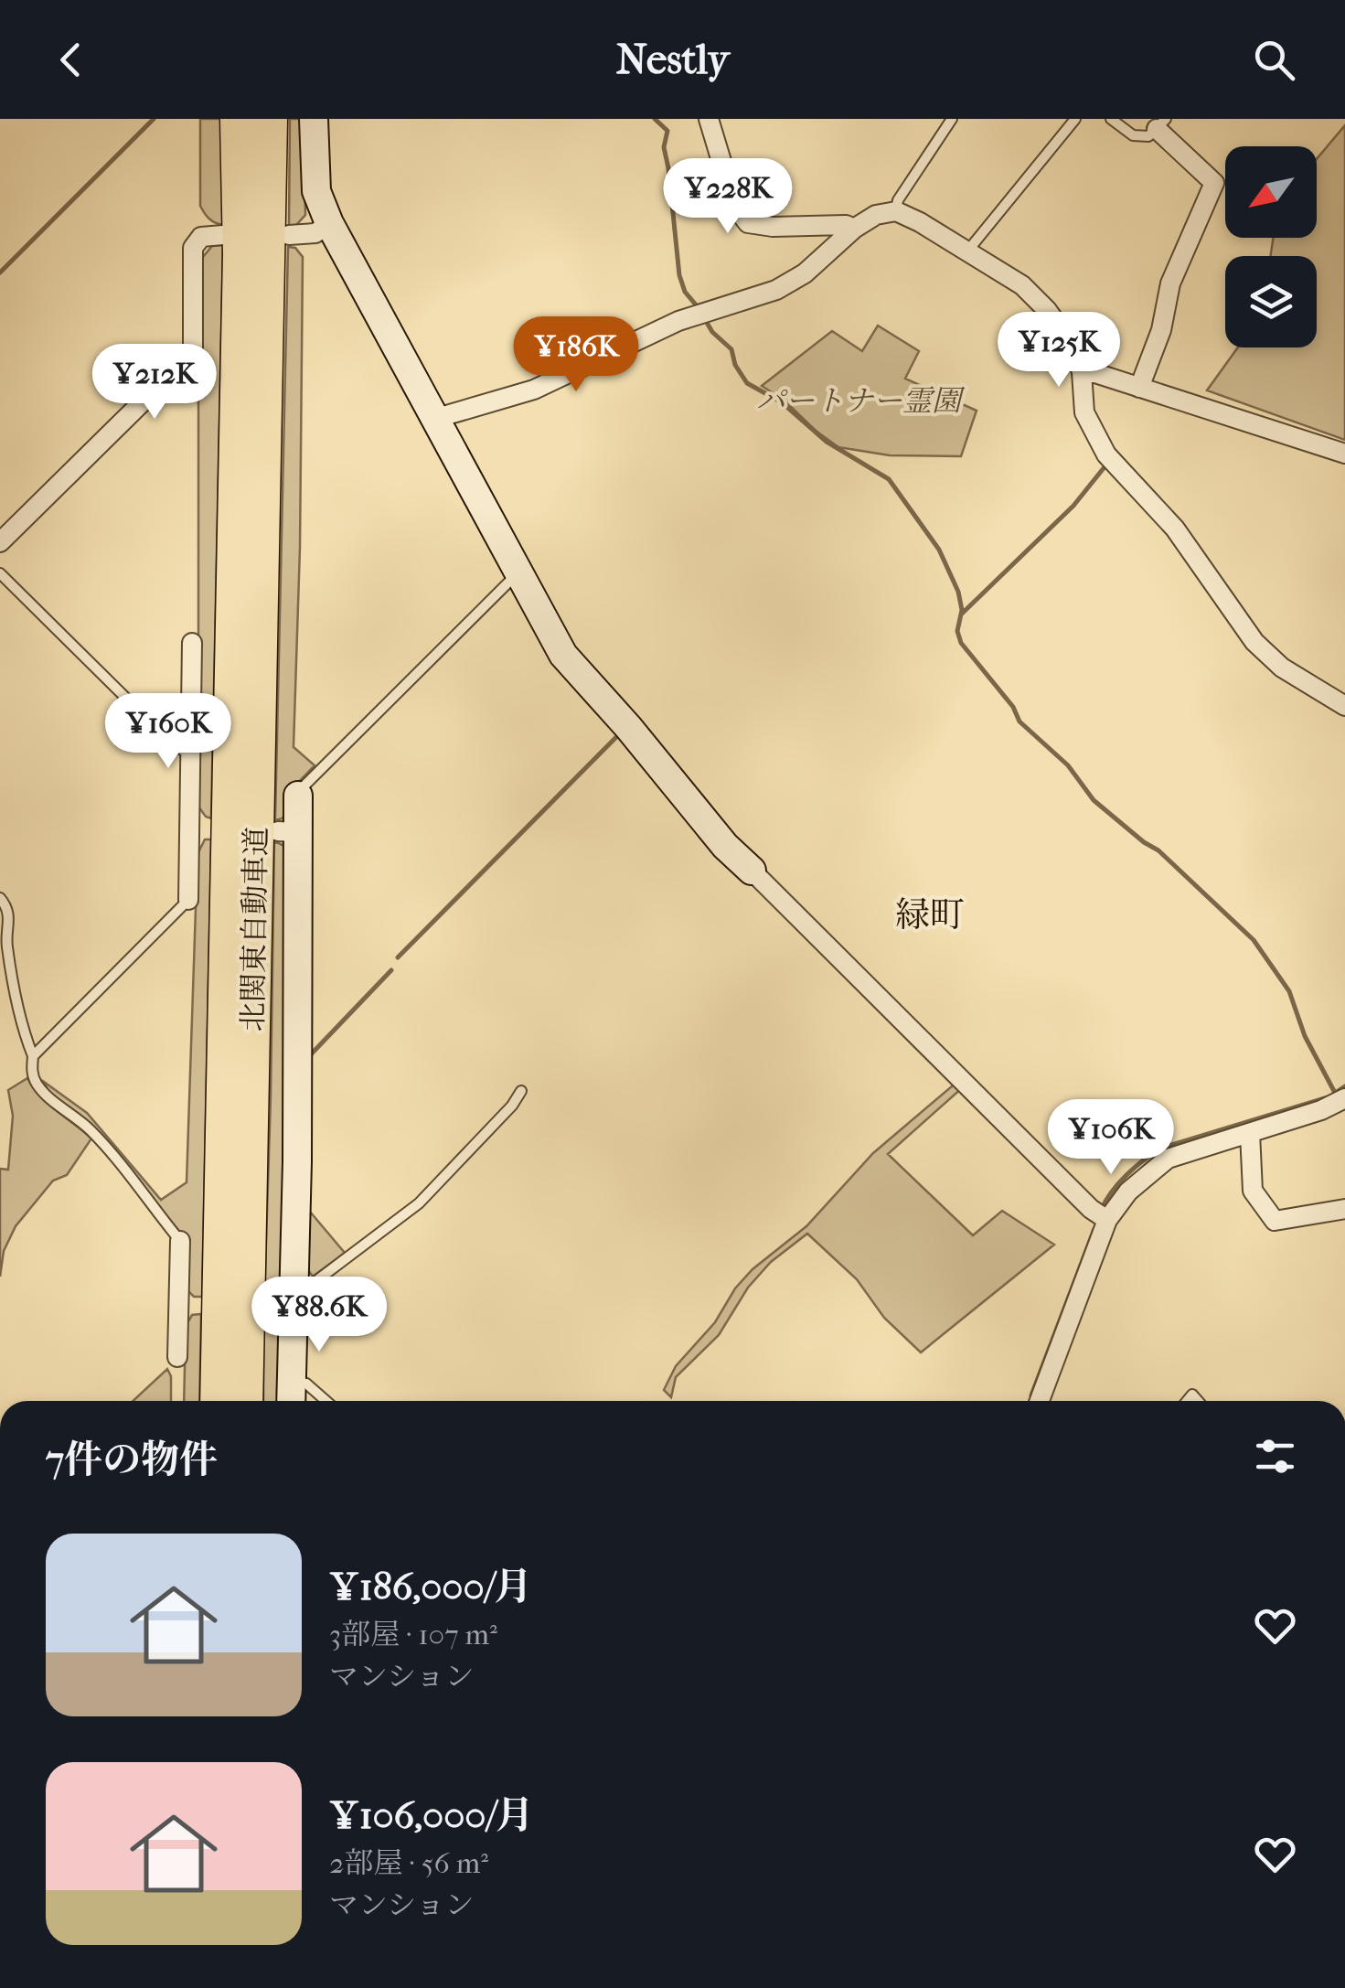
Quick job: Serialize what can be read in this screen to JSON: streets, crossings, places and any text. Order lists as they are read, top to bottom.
{
  "streets": {
    "highway": ["北関東自動車道"]
  },
  "districts": ["緑町"],
  "parks": ["パートナー霊園"],
  "north": "bottom left",
  "page": {
    "header": "Nestly",
    "price": [
      "¥228K",
      "¥125K",
      "¥186K",
      "¥212K",
      "¥160K",
      "¥106K",
      "¥88.6K"
    ],
    "heading": "7件の物件",
    "list": [
      {
        "name": "¥186,000/月",
        "note": "3部屋 · 107 m² · マンション"
      },
      {
        "name": "¥106,000/月",
        "note": "2部屋 · 56 m² · マンション"
      }
    ]
  }
}
